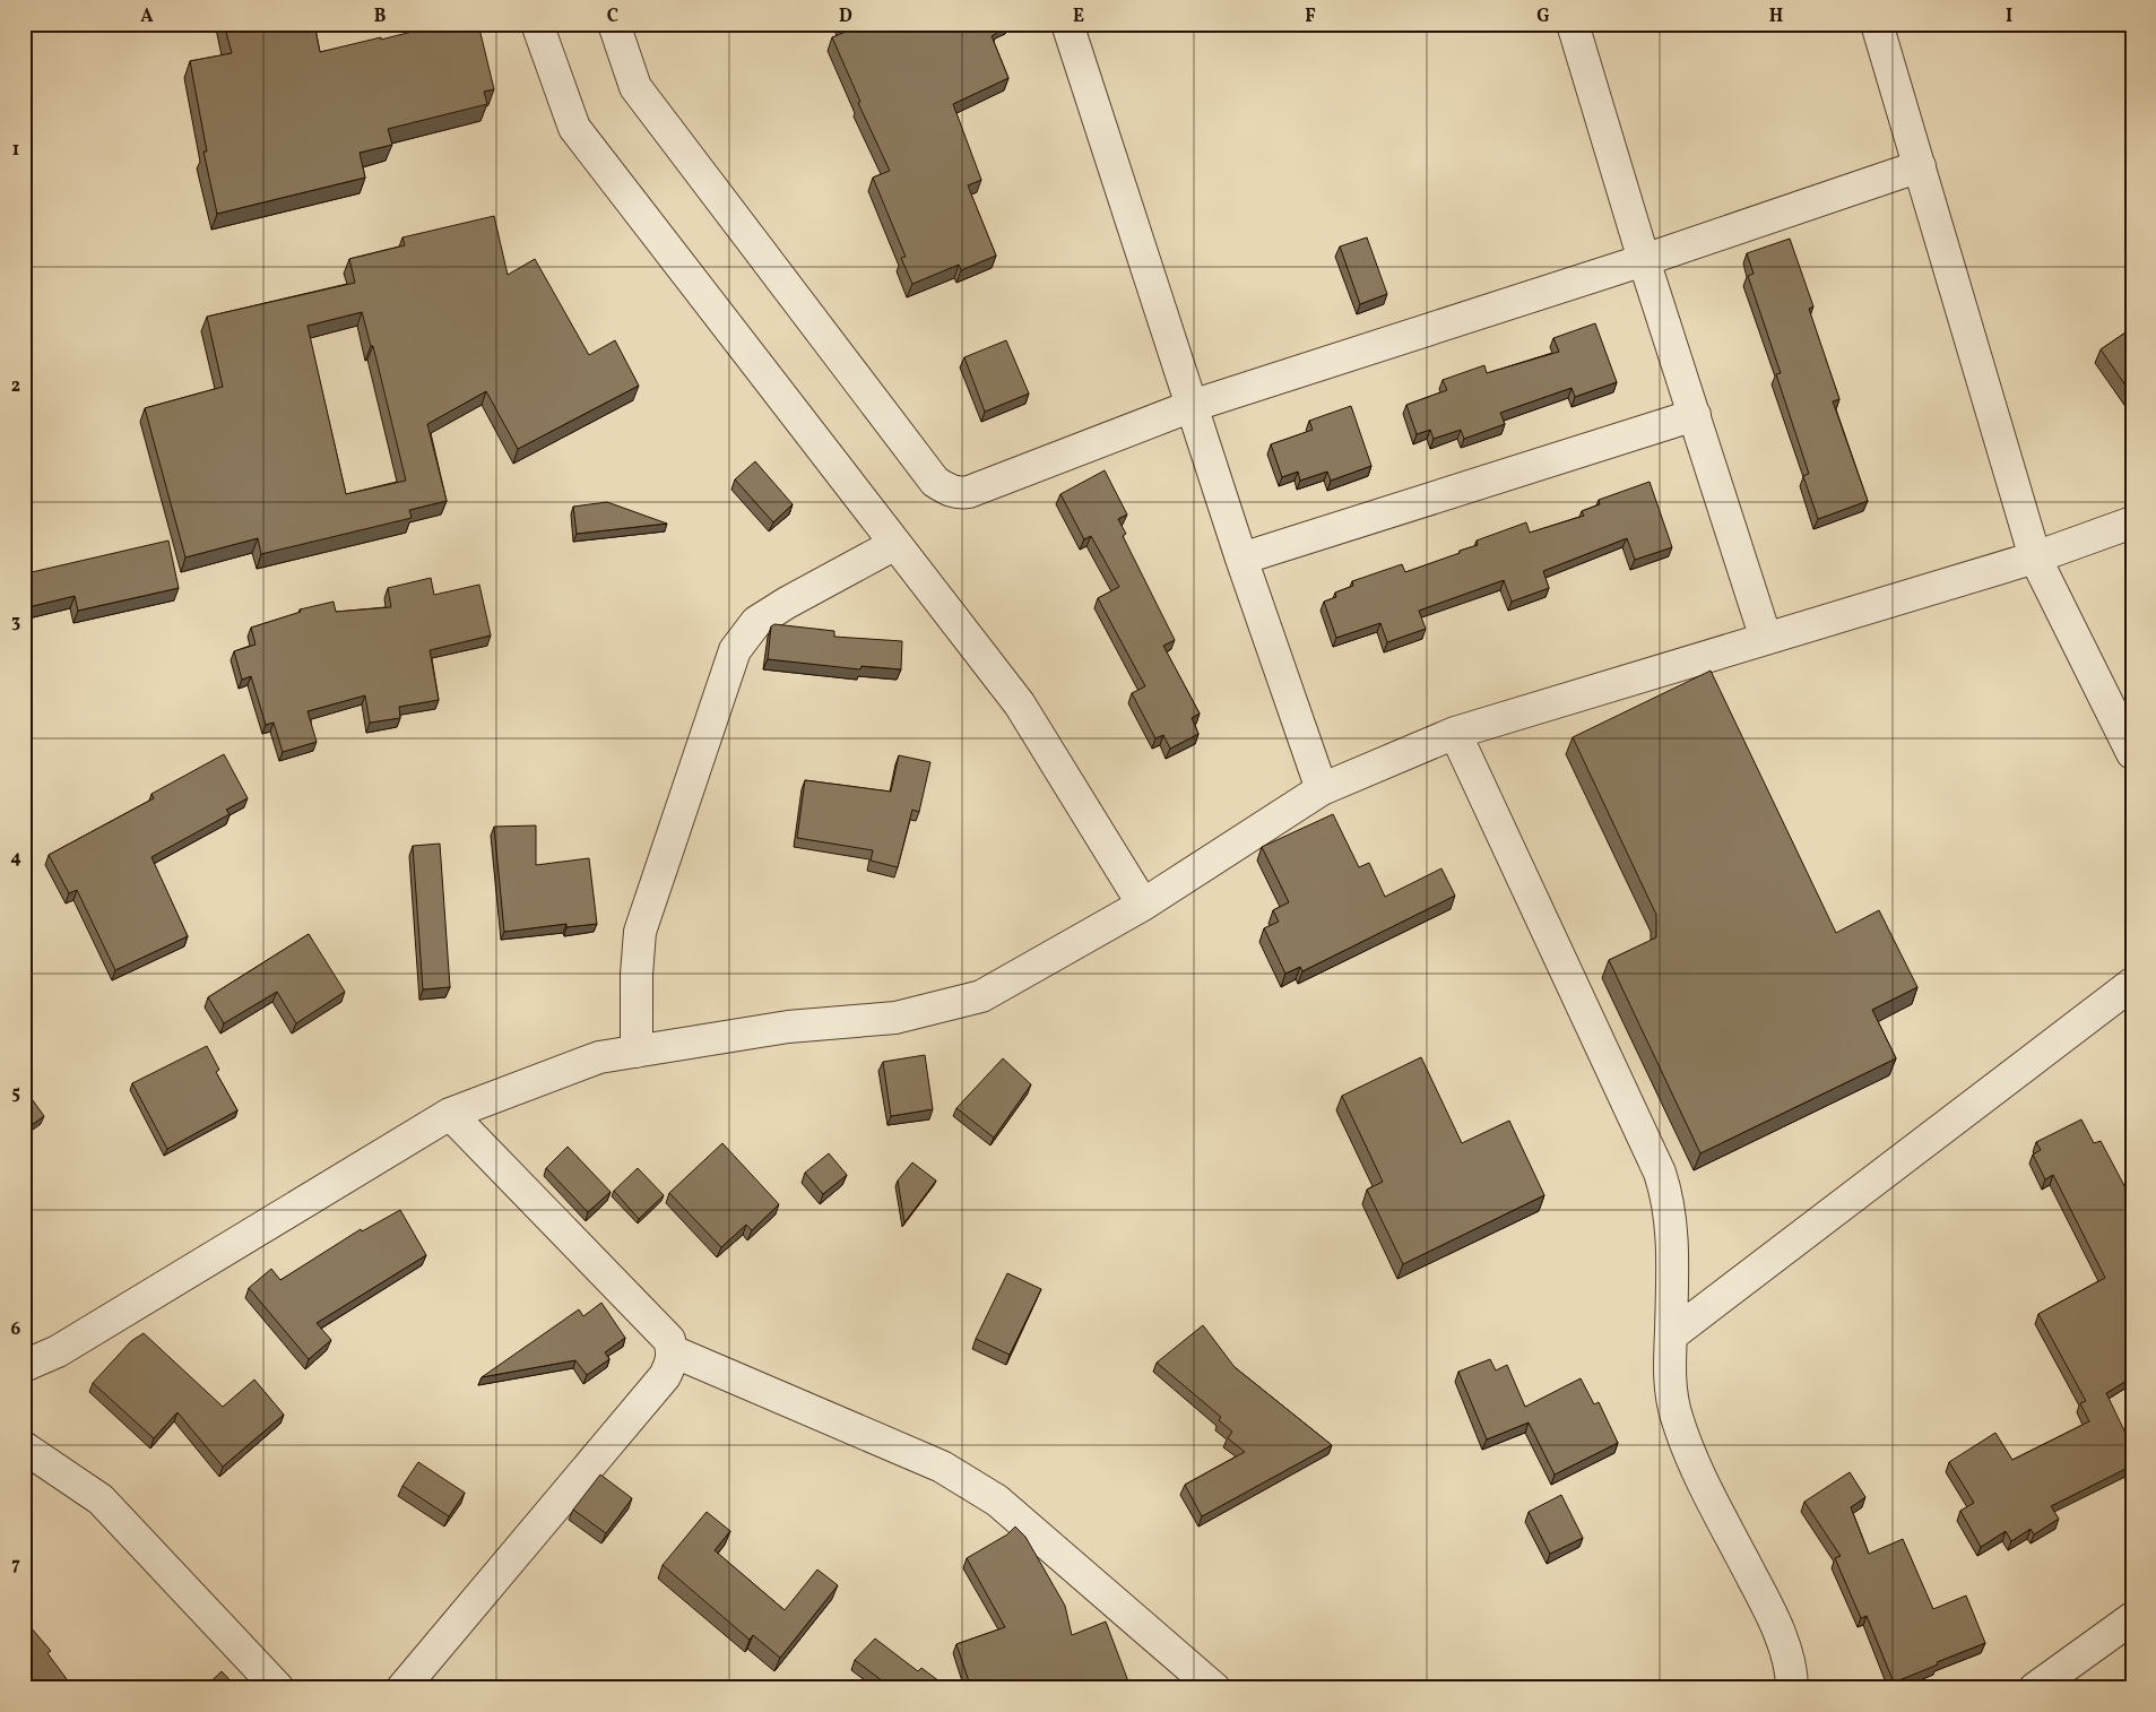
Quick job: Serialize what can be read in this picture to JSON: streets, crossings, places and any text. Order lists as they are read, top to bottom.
{
  "grid": {
    "columns": [
      "A",
      "B",
      "C",
      "D",
      "E",
      "F",
      "G",
      "H",
      "I"
    ],
    "rows": [
      "1",
      "2",
      "3",
      "4",
      "5",
      "6",
      "7"
    ]
  }
}
